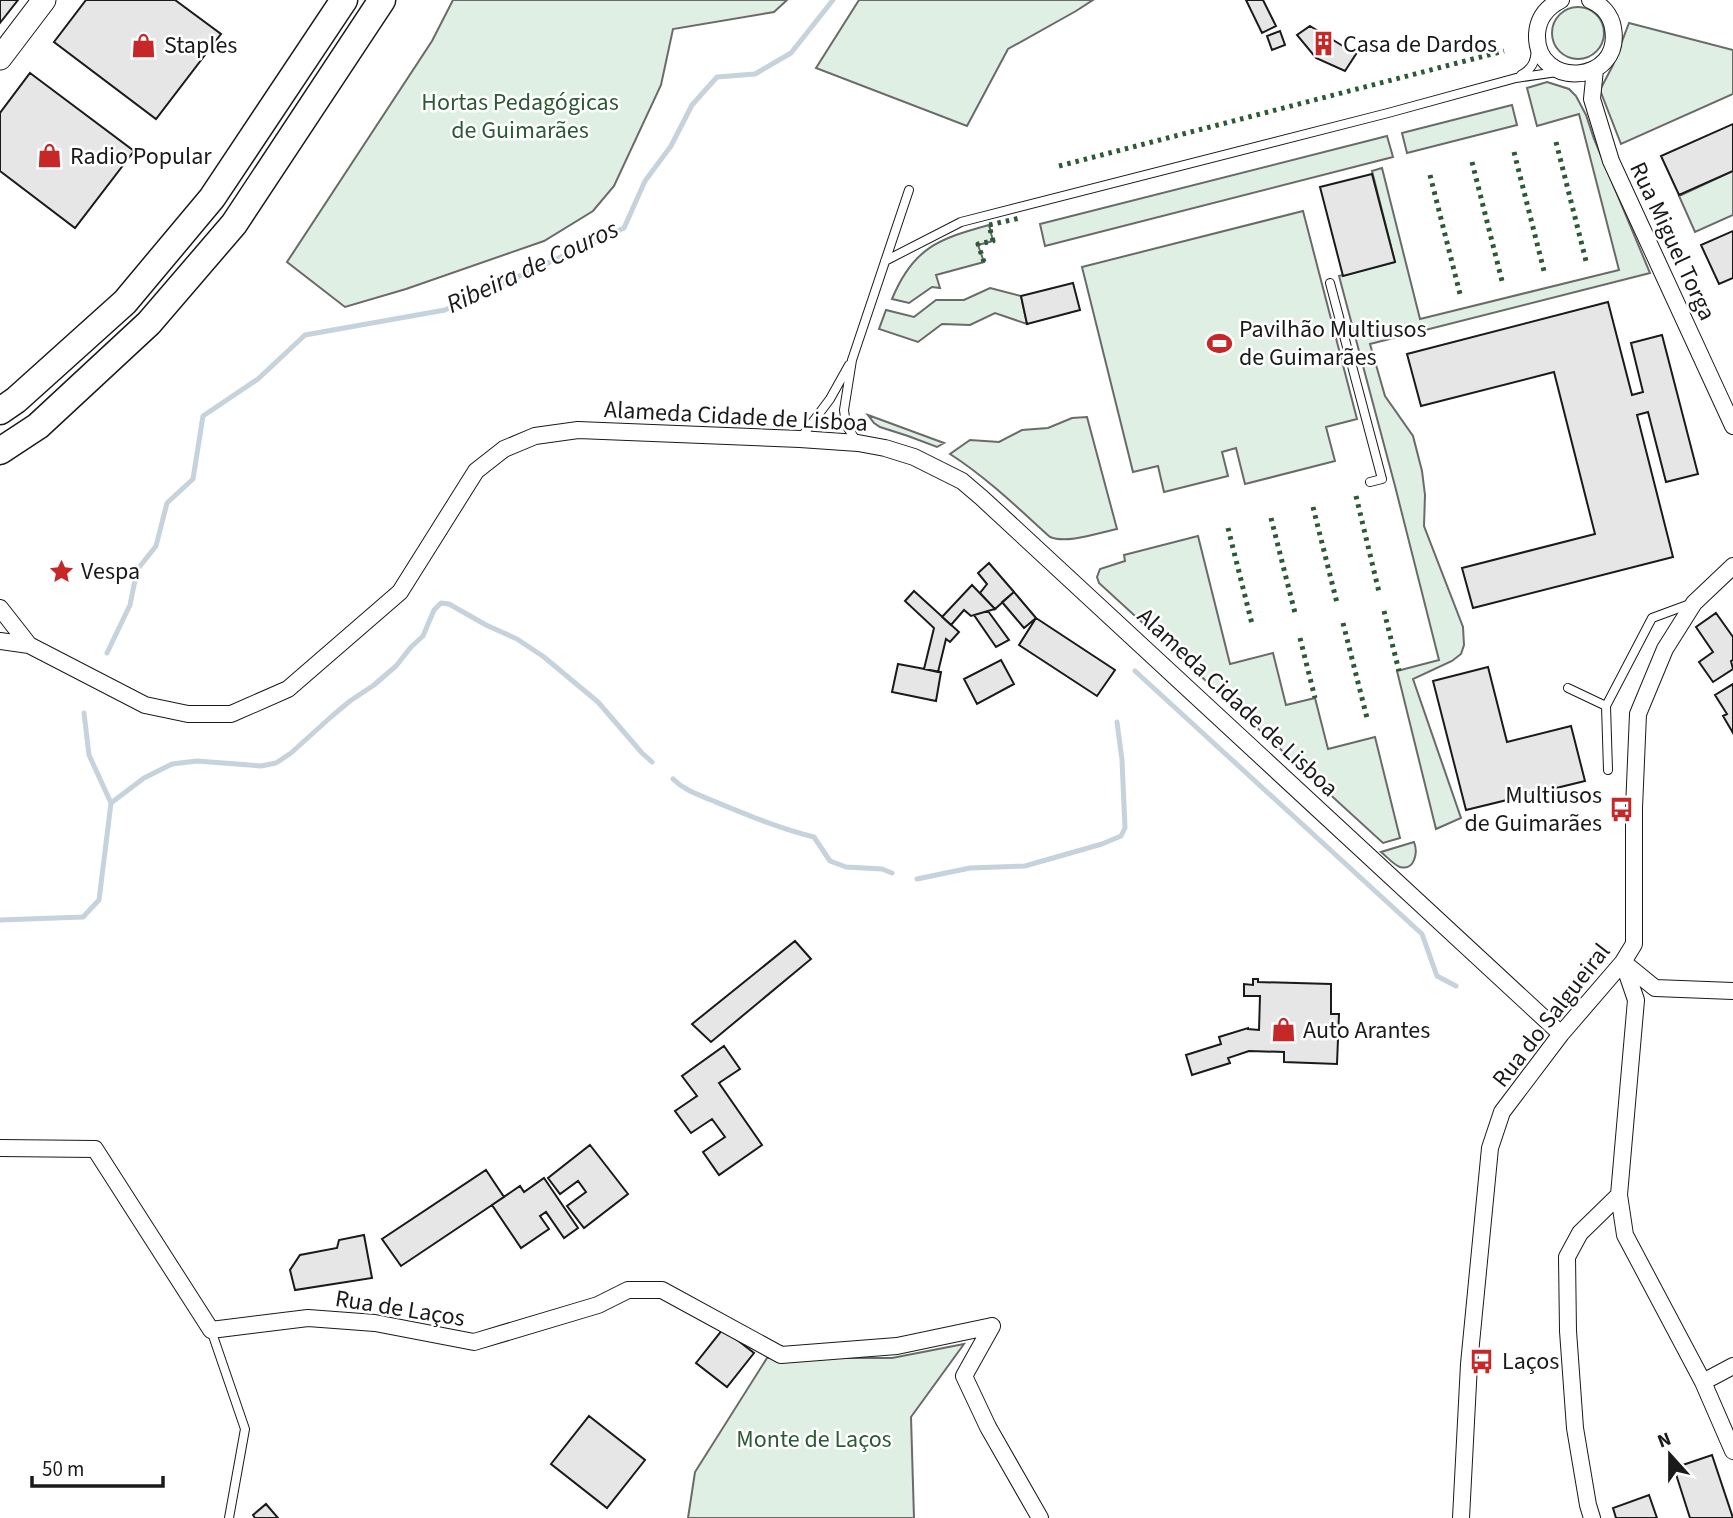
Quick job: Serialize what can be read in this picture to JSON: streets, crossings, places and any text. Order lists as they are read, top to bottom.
{
  "streets": {
    "street": [
      "Rua Miguel Torga",
      "Alameda Cidade de Lisboa",
      "Rua do Salgueiral",
      "Rua de Laços"
    ]
  },
  "crossings": [
    ["Alameda Cidade de Lisboa", "Rua do Salgueiral"]
  ],
  "water": ["Ribeira de Couros"],
  "parks": ["Hortas Pedagógicas de Guimarães", "Monte de Laços"],
  "places": {
    "building": ["Casa de Dardos"],
    "shop": ["Staples", "Radio Popular", "Auto Arantes"],
    "sports": ["Pavilhão Multiusos de Guimarães"],
    "place": ["Vespa"],
    "bus stop": ["Multiusos de Guimarães", "Laços"]
  },
  "scale_bar": "50 m",
  "north": "top"
}
